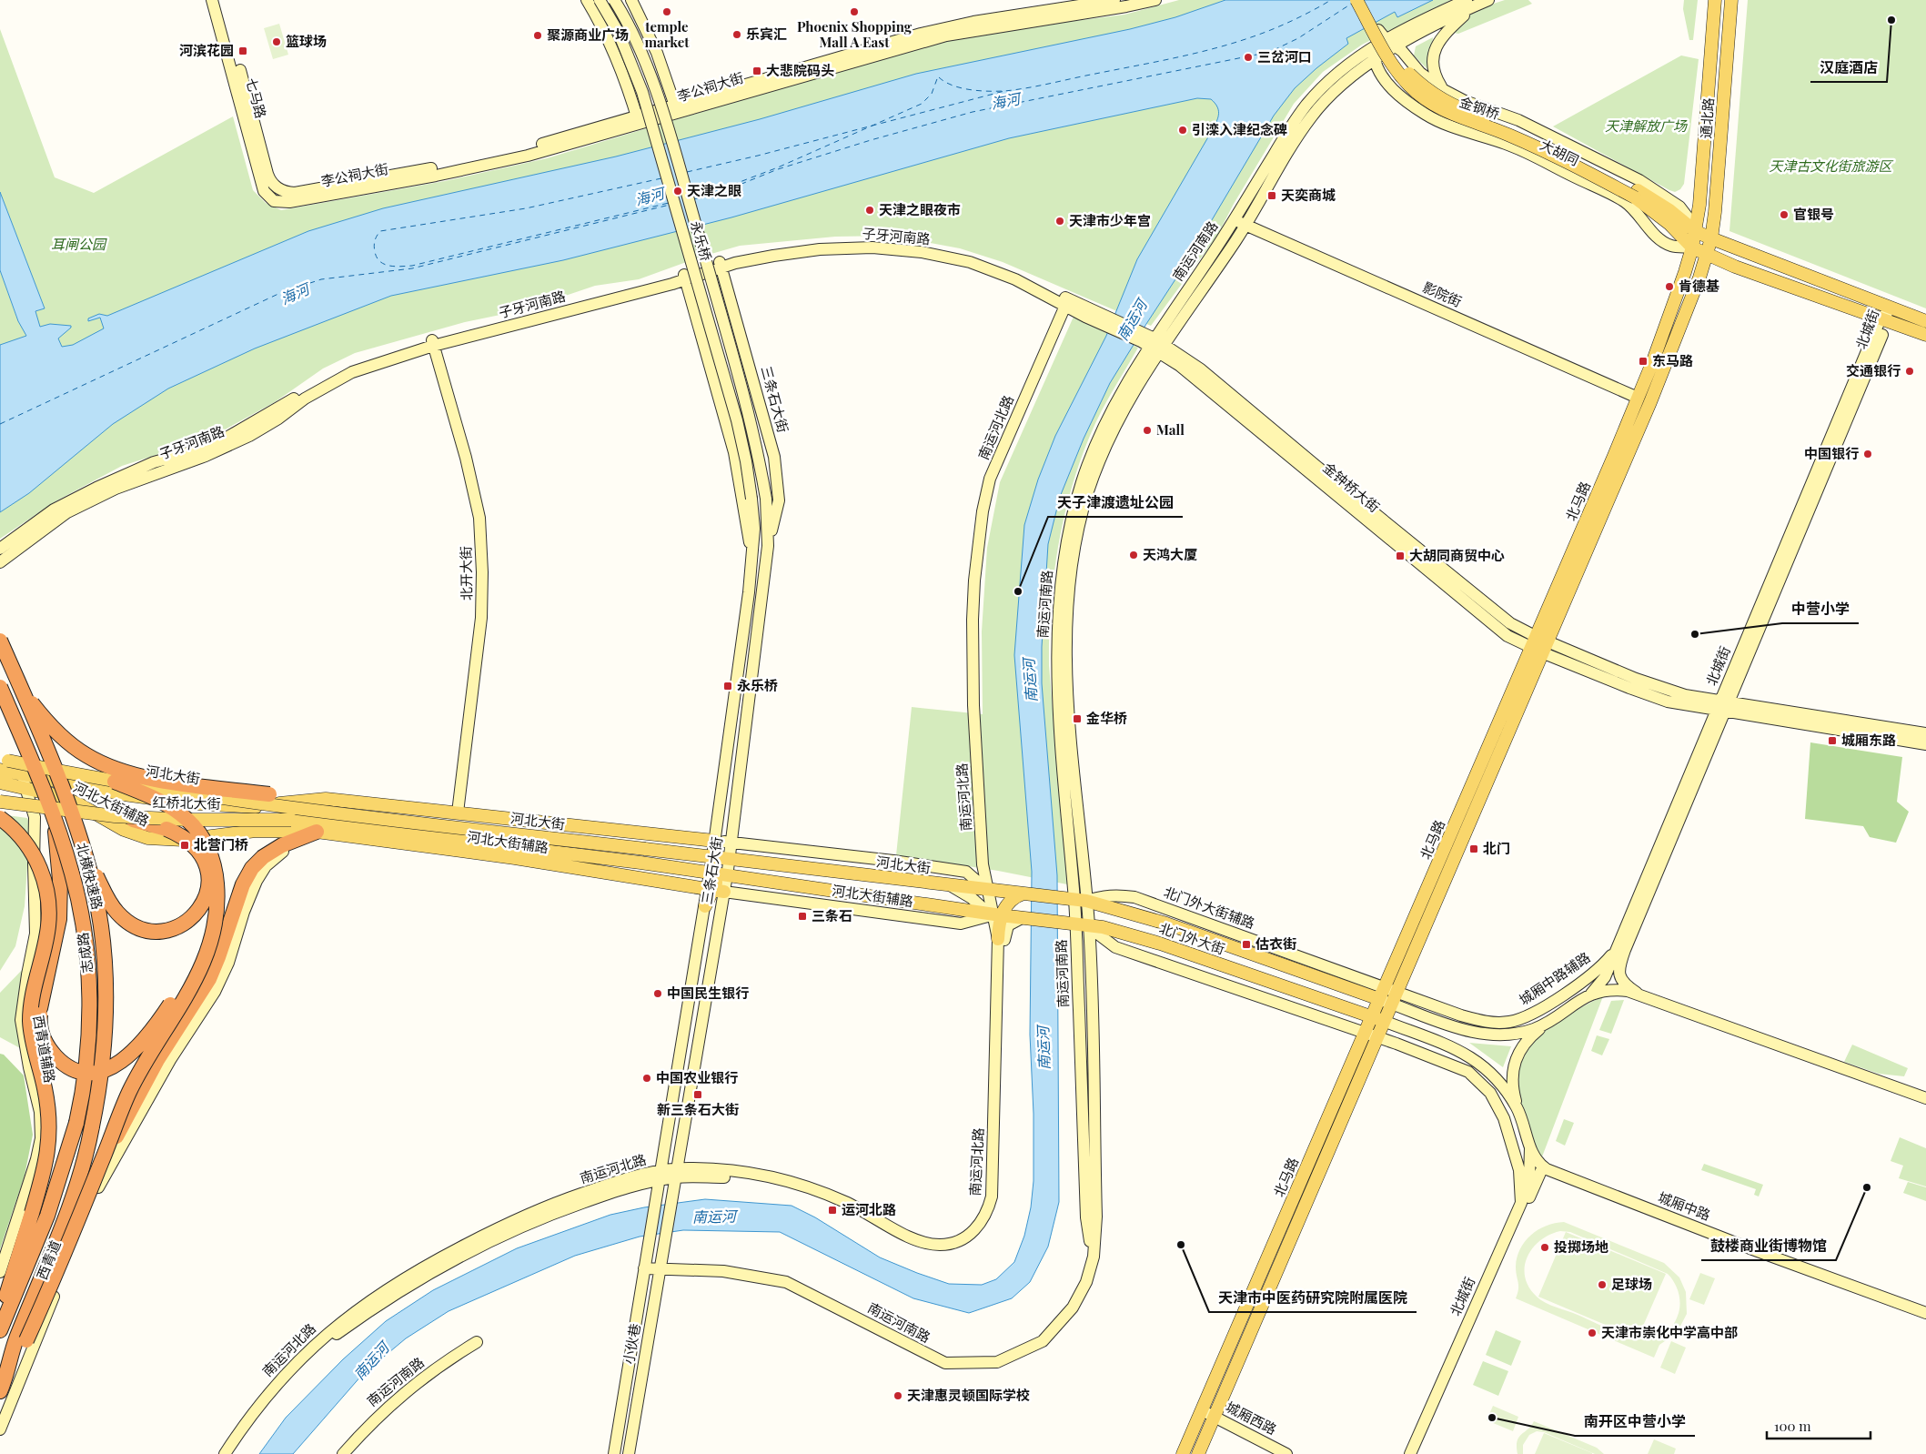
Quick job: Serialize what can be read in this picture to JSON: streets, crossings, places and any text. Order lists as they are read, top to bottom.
{
  "streets": {
    "highway": ["北横快速路", "志成路", "西青道"],
    "main road": [
      "金钢桥",
      "通北路",
      "北马路",
      "河北大街",
      "红桥北大街",
      "河北大街辅路",
      "北门外大街"
    ],
    "street": [
      "李公祠大街",
      "七马路",
      "大胡同",
      "子牙河南路",
      "永乐桥",
      "南运河南路",
      "影院街",
      "北城街",
      "三条石大街",
      "南运河北路",
      "金钟桥大街",
      "北开大街",
      "北门外大街辅路",
      "城厢中路辅路",
      "西青道辅路",
      "城厢中路",
      "小伙巷",
      "城厢西路"
    ]
  },
  "crossings": [
    ["李公祠大街", "七马路"],
    ["通北路", "大胡同"],
    ["通北路", "北马路"],
    ["大胡同", "南运河南路"],
    ["大胡同", "北马路"],
    ["子牙河南路", "三条石大街"],
    ["子牙河南路", "南运河北路"],
    ["子牙河南路", "金钟桥大街"],
    ["子牙河南路", "北开大街"],
    ["永乐桥", "三条石大街"],
    ["南运河南路", "影院街"],
    ["南运河南路", "金钟桥大街"],
    ["南运河南路", "河北大街"],
    ["南运河南路", "北门外大街辅路"],
    ["南运河南路", "北门外大街"],
    ["南运河南路", "小伙巷"],
    ["影院街", "北马路"],
    ["北城街", "城厢中路辅路"],
    ["北城街", "城厢中路"],
    ["三条石大街", "南运河北路"],
    ["三条石大街", "河北大街"],
    ["三条石大街", "河北大街辅路"],
    ["三条石大街", "小伙巷"],
    ["南运河北路", "河北大街"],
    ["南运河北路", "河北大街辅路"],
    ["金钟桥大街", "北马路"],
    ["北马路", "北门外大街辅路"],
    ["北马路", "北门外大街"],
    ["北马路", "城厢中路辅路"],
    ["北马路", "城厢西路"],
    ["北开大街", "河北大街辅路"],
    ["河北大街", "红桥北大街"],
    ["河北大街", "河北大街辅路"],
    ["河北大街", "北门外大街辅路"],
    ["河北大街", "北门外大街"],
    ["河北大街辅路", "西青道辅路"],
    ["北横快速路", "西青道"],
    ["北门外大街辅路", "北门外大街"],
    ["北门外大街辅路", "城厢中路辅路"],
    ["志成路", "西青道"]
  ],
  "water": ["海河", "南运河"],
  "parks": ["天津解放广场", "天津古文化街旅游区", "耳闸公园"],
  "places": {
    "other": [
      "temple market",
      "Phoenix Shopping Mall A East",
      "汉庭酒店",
      "乐宾汇",
      "聚源商业广场",
      "篮球场",
      "三岔河口",
      "引滦入津纪念碑",
      "天津之眼",
      "天津之眼夜市",
      "官银号",
      "天津市少年宫",
      "肯德基",
      "交通银行",
      "Mall",
      "中国银行",
      "天鸿大厦",
      "天子津渡遗址公园",
      "中营小学",
      "中国民生银行",
      "中国农业银行",
      "鼓楼商业街博物馆",
      "天津市中医药研究院附属医院",
      "投掷场地",
      "足球场",
      "天津市崇化中学高中部",
      "天津惠灵顿国际学校",
      "南开区中营小学"
    ],
    "transit": [
      "河滨花园",
      "大悲院码头",
      "天奕商城",
      "东马路",
      "大胡同商贸中心",
      "永乐桥",
      "金华桥",
      "城厢东路",
      "北营门桥",
      "北门",
      "三条石",
      "估衣街",
      "新三条石大街",
      "运河北路"
    ]
  },
  "scale_bar": "100 m"
}
